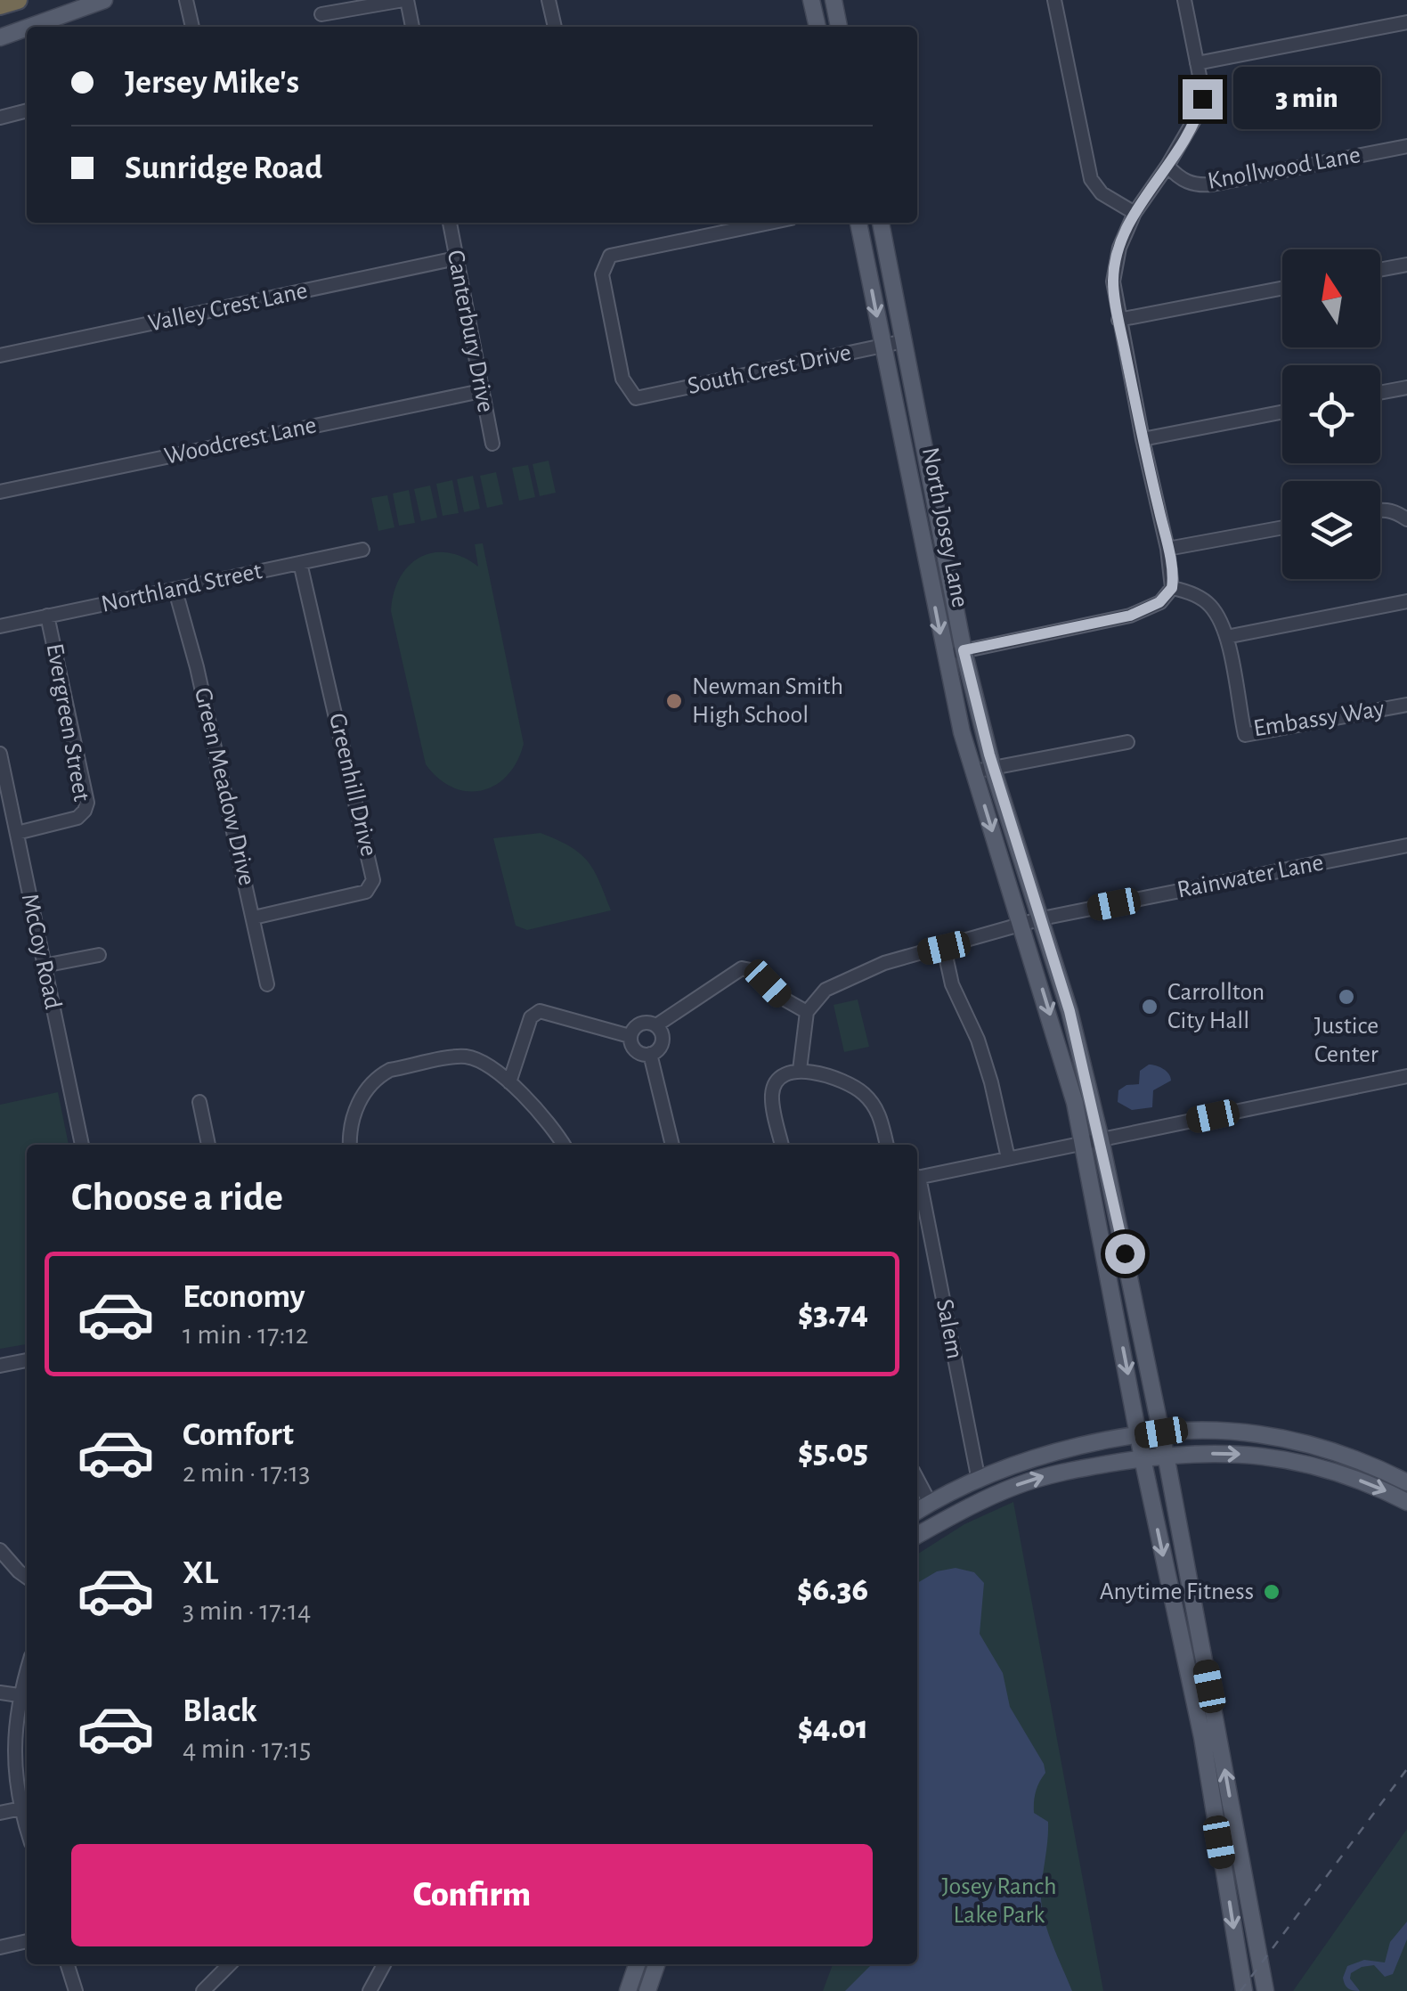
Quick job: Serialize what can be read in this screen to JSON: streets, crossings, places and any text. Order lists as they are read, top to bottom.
{
  "streets": {
    "main road": ["North Josey Lane"],
    "street": [
      "Knollwood Lane",
      "Valley Crest Lane",
      "Canterbury Drive",
      "South Crest Drive",
      "Woodcrest Lane",
      "Northland Street",
      "Embassy Way",
      "Evergreen Street",
      "Greenhill Drive",
      "Green Meadow Drive",
      "Rainwater Lane",
      "McCoy Road",
      "Salem"
    ]
  },
  "crossings": [
    ["Valley Crest Lane", "Canterbury Drive"],
    ["Canterbury Drive", "Woodcrest Lane"],
    ["South Crest Drive", "North Josey Lane"],
    ["North Josey Lane", "Rainwater Lane"],
    ["Northland Street", "Evergreen Street"],
    ["Northland Street", "Greenhill Drive"],
    ["Northland Street", "Green Meadow Drive"],
    ["Evergreen Street", "McCoy Road"],
    ["Greenhill Drive", "Green Meadow Drive"]
  ],
  "parks": ["Josey Ranch Lake Park"],
  "places": [
    "Newman Smith High School",
    "Justice Center",
    "Carrollton City Hall",
    "Anytime Fitness"
  ],
  "north": "top",
  "page": {
    "banner": ["Jersey Mike's", "Sunridge Road"],
    "bubble": "3 min",
    "heading": "Choose a ride",
    "list": [
      {
        "name": "Economy",
        "note": "1 min · 17:12",
        "value": "$3.74"
      },
      {
        "name": "Comfort",
        "note": "2 min · 17:13",
        "value": "$5.05"
      },
      {
        "name": "XL",
        "note": "3 min · 17:14",
        "value": "$6.36"
      },
      {
        "name": "Black",
        "note": "4 min · 17:15",
        "value": "$4.01"
      }
    ],
    "buttons": "Confirm"
  }
}
